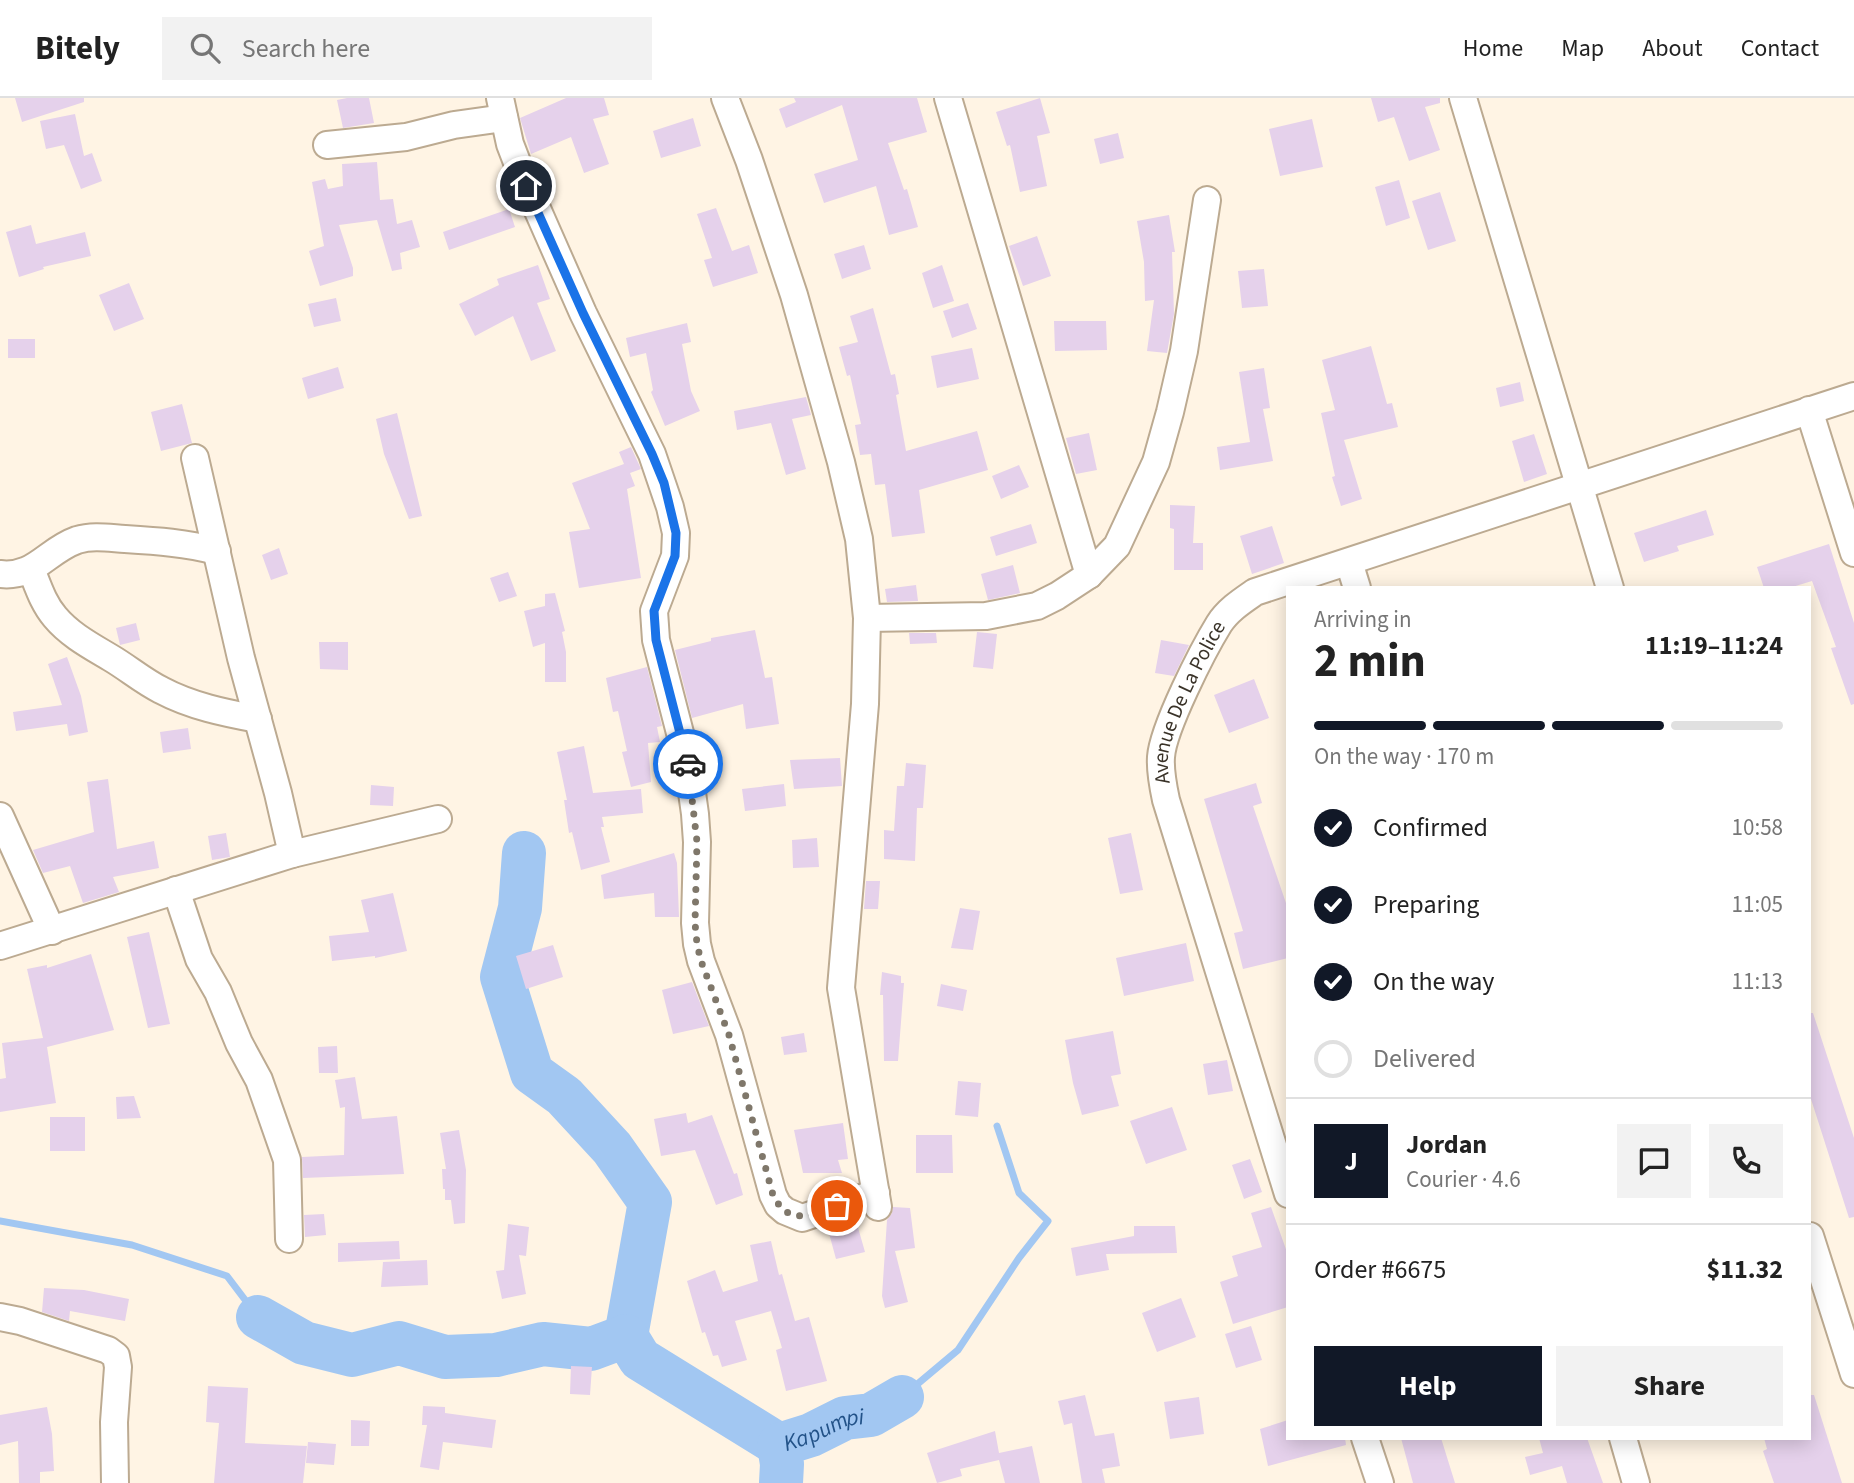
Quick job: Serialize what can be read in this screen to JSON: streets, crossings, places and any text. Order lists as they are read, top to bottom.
{
  "streets": {
    "street": ["Avenue De La Police"]
  },
  "water": ["Kapumpi"],
  "page": {
    "header": "Bitely",
    "search": "Search here",
    "nav": [
      "Home",
      "Map",
      "About",
      "Contact"
    ],
    "heading": ["2 min", "Arriving in", "11:19–11:24"],
    "panel": [
      "Jordan",
      "Courier · 4.6",
      "Order #6675",
      "$11.32"
    ],
    "bar": "On the way · 170 m",
    "list": [
      ["Confirmed", "10:58"],
      ["Preparing", "11:05"],
      ["On the way", "11:13"],
      "Delivered"
    ],
    "round": "J",
    "buttons": ["Help", "Share"]
  }
}
